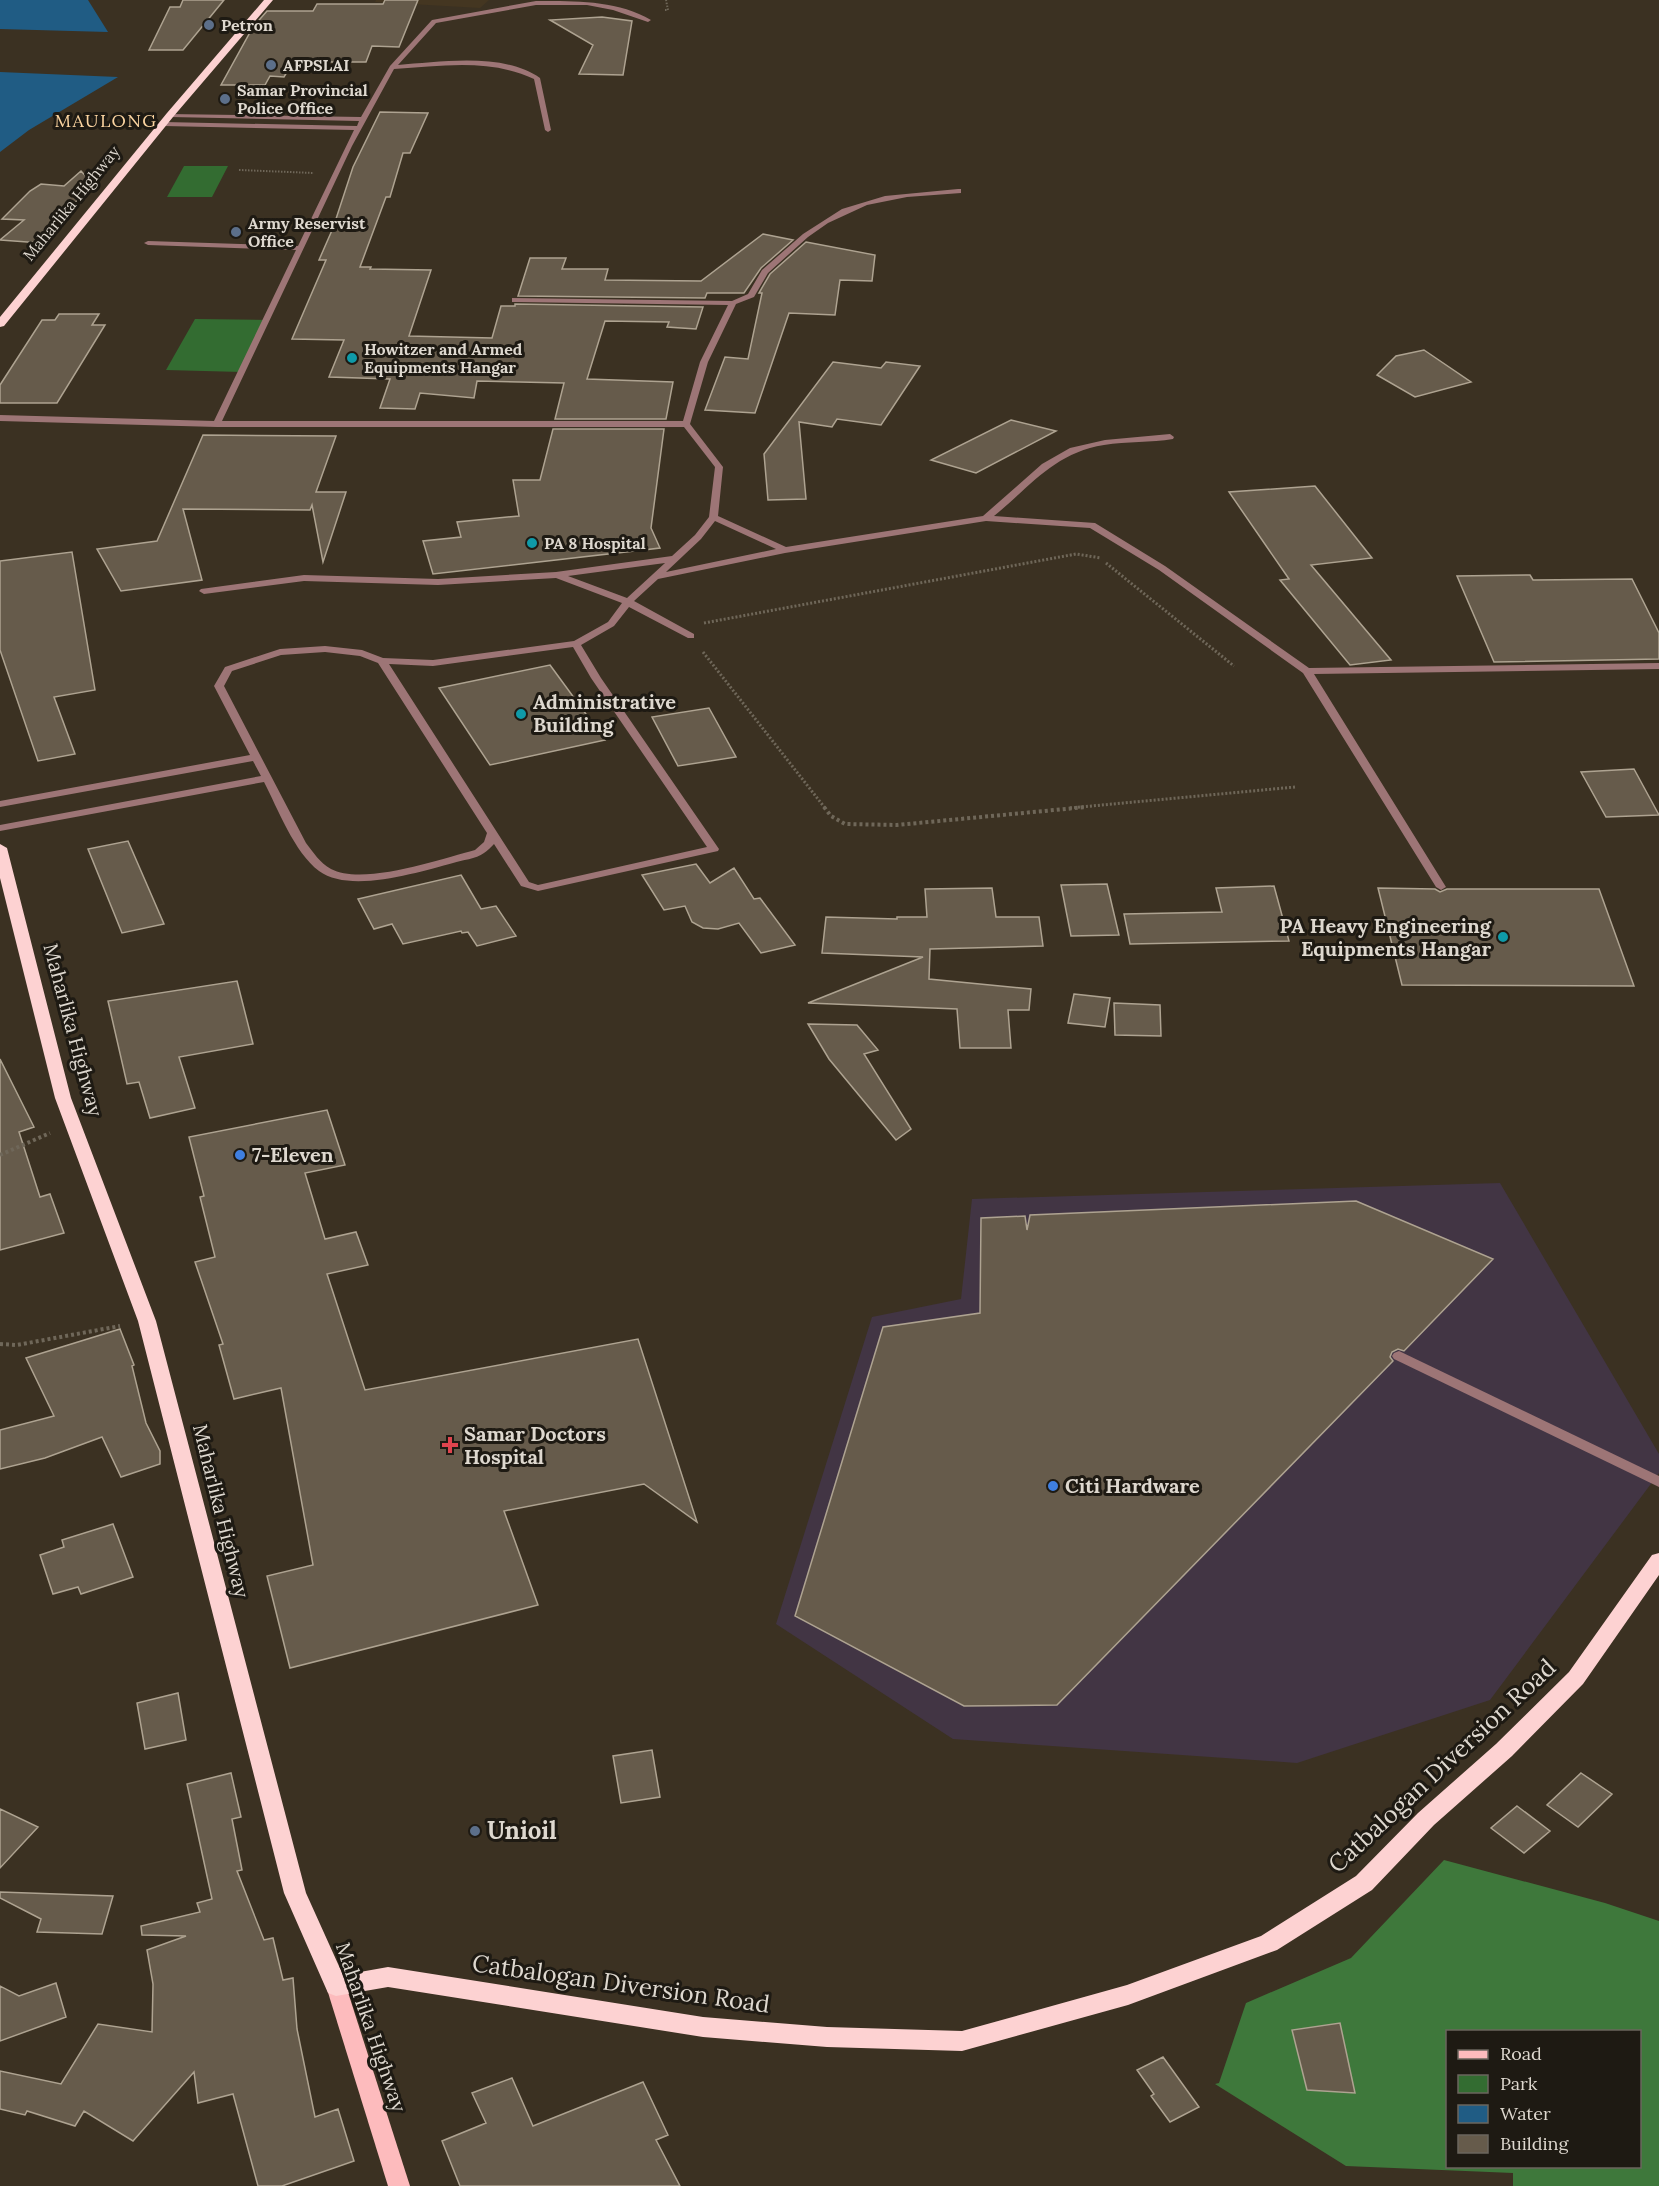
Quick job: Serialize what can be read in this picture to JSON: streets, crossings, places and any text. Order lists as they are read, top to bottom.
{
  "streets": {
    "highway": ["Maharlika Highway", "Catbalogan Diversion Road"]
  },
  "crossings": [
    ["Maharlika Highway", "Catbalogan Diversion Road"]
  ],
  "districts": ["MAULONG"],
  "places": {
    "other": [
      "Petron",
      "AFPSLAI",
      "Samar Provincial Police Office",
      "Army Reservist Office",
      "Howitzer and Armed Equipments Hangar",
      "PA 8 Hospital",
      "Administrative Building",
      "PA Heavy Engineering Equipments Hangar",
      "7-Eleven",
      "Citi Hardware",
      "Unioil"
    ],
    "health": ["Samar Doctors Hospital"]
  },
  "legend": [
    "Road",
    "Park",
    "Water",
    "Building"
  ]
}
